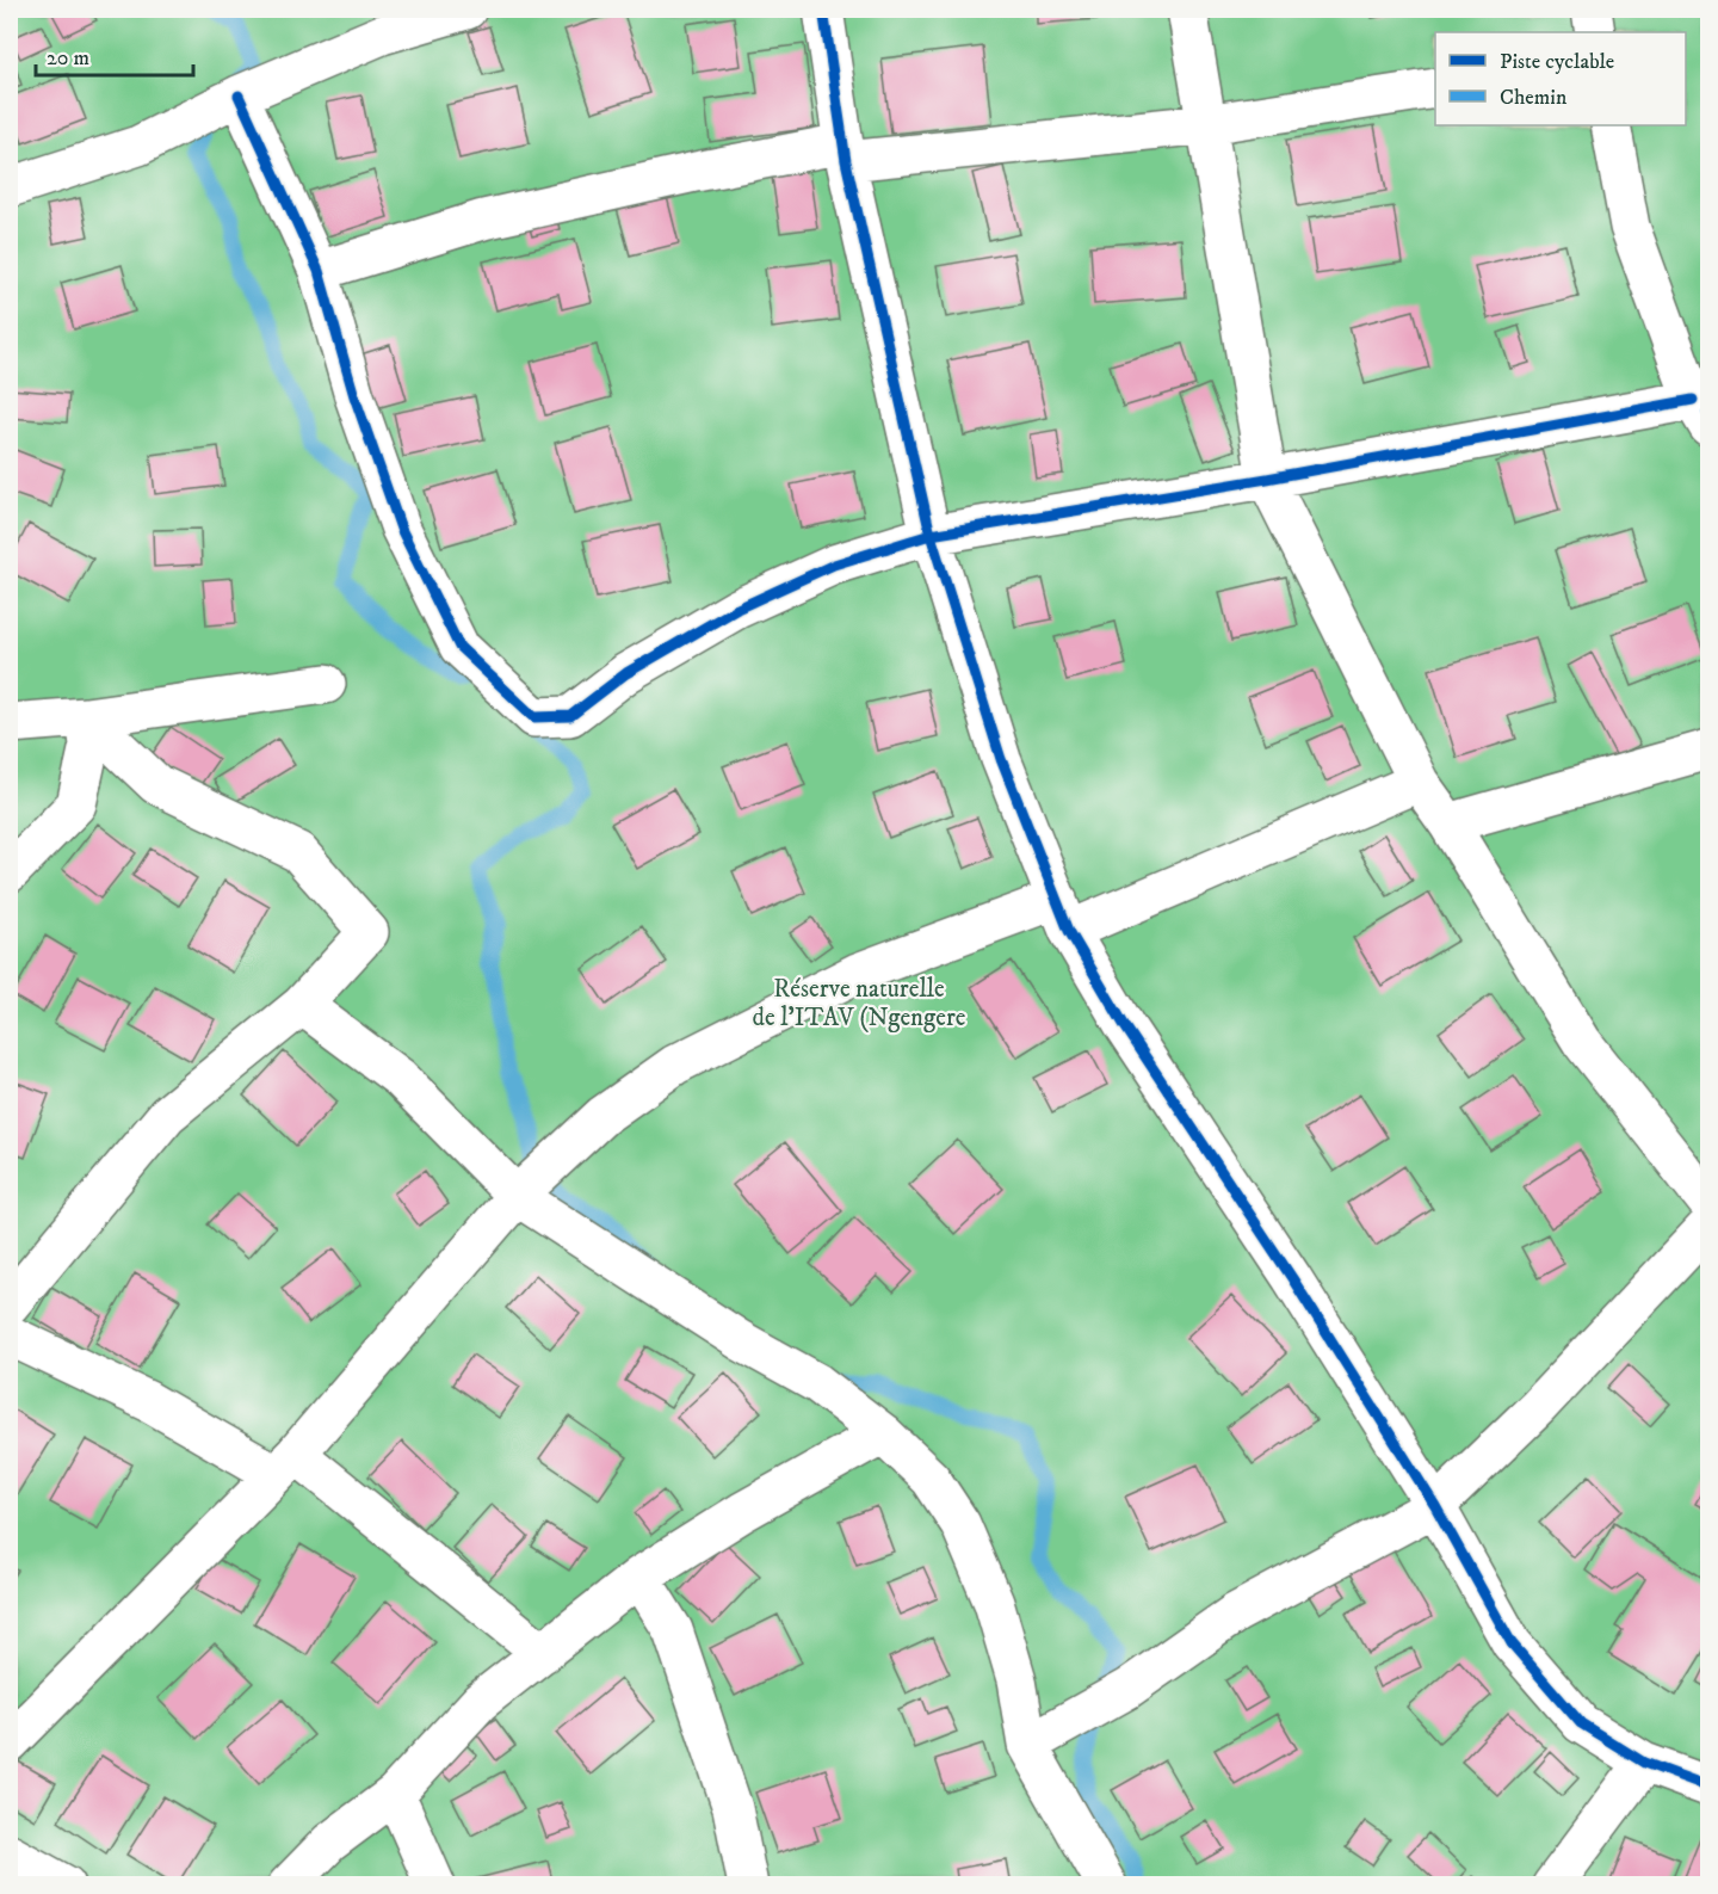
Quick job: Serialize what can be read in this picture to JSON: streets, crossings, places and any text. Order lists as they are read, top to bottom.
{
  "parks": ["Réserve naturelle de l'ITAV (Ngengere"],
  "legend": ["Piste cyclable", "Chemin"],
  "scale_bar": "20 m"
}
